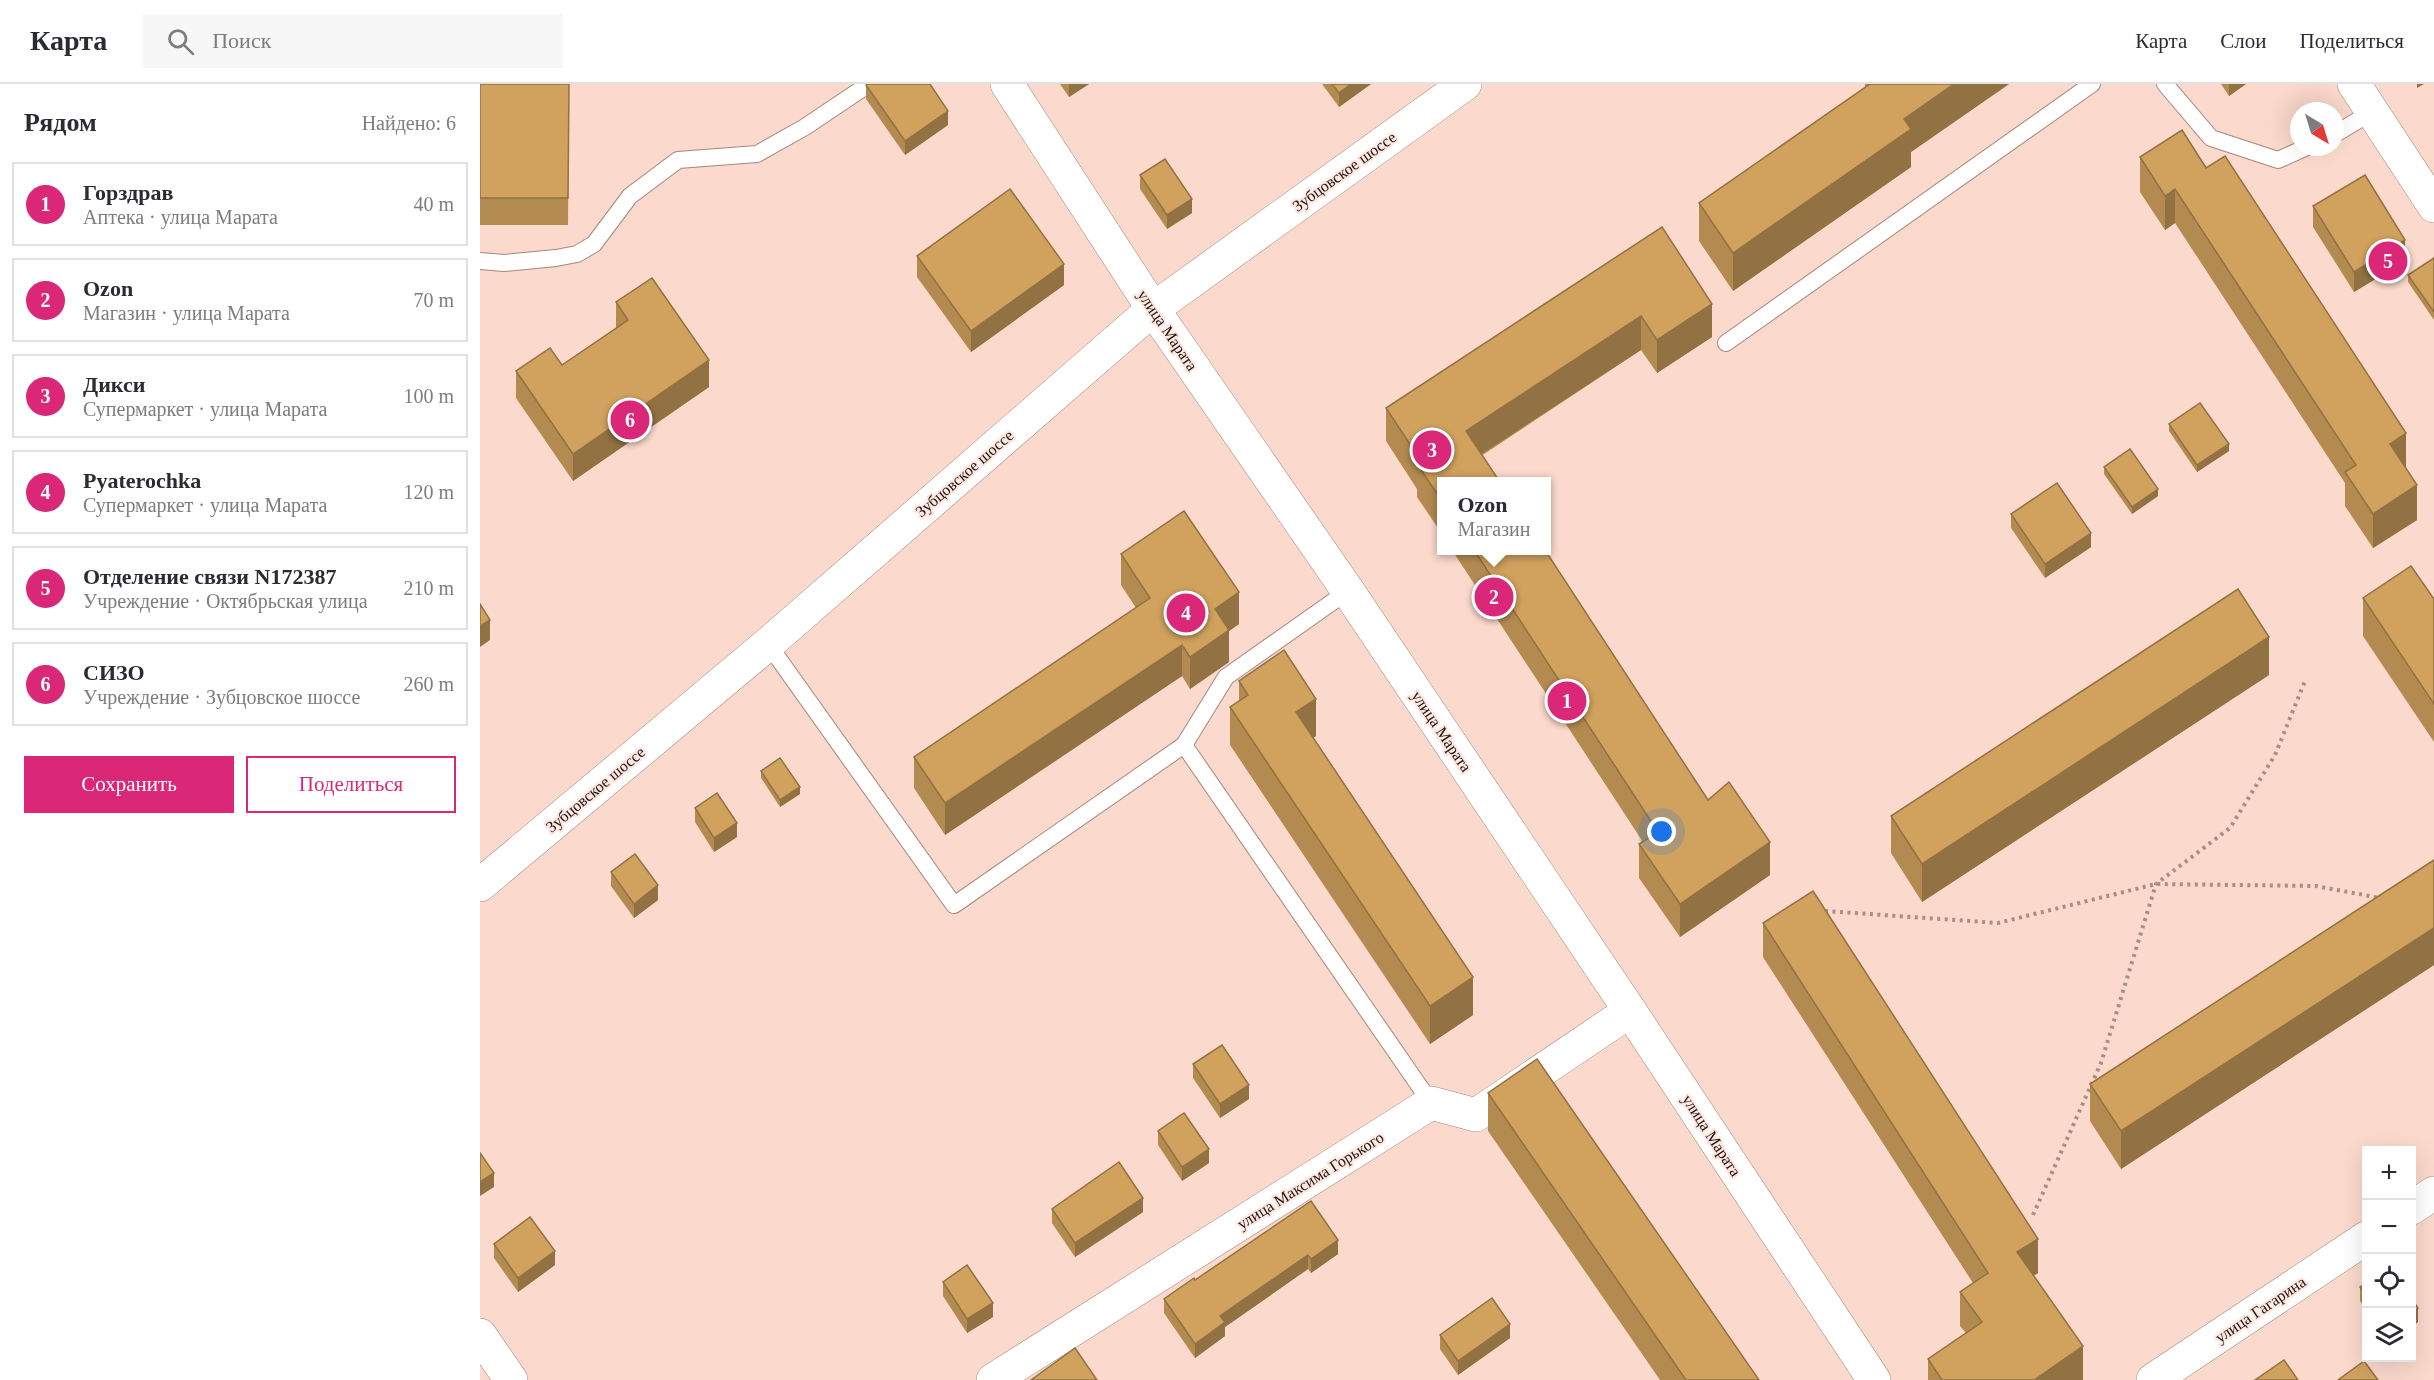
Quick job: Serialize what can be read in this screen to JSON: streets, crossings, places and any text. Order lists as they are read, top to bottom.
{
  "streets": {
    "street": [
      "Зубцовское шоссе",
      "улица Марата",
      "улица Максима Горького",
      "улица Гагарина"
    ]
  },
  "crossings": [
    ["Зубцовское шоссе", "улица Марата"]
  ],
  "north": "bottom right",
  "page": {
    "header": "Карта",
    "search": "Поиск",
    "nav": ["Карта", "Слои", "Поделиться"],
    "heading": ["Рядом", "Найдено: 6"],
    "list": [
      {
        "mark": "1",
        "name": "Горздрав",
        "note": "Аптека · улица Марата",
        "value": "40 m"
      },
      {
        "mark": "2",
        "name": "Ozon",
        "note": "Магазин · улица Марата",
        "value": "70 m"
      },
      {
        "mark": "3",
        "name": "Дикси",
        "note": "Супермаркет · улица Марата",
        "value": "100 m"
      },
      {
        "mark": "4",
        "name": "Pyaterochka",
        "note": "Супермаркет · улица Марата",
        "value": "120 m"
      },
      {
        "mark": "5",
        "name": "Отделение связи N172387",
        "note": "Учреждение · Октябрьская улица",
        "value": "210 m"
      },
      {
        "mark": "6",
        "name": "СИЗО",
        "note": "Учреждение · Зубцовское шоссе",
        "value": "260 m"
      }
    ],
    "pins": [
      "5",
      "6",
      "3",
      "2",
      "4",
      "1"
    ],
    "popup": ["Ozon", "Магазин"],
    "buttons": ["Сохранить", "Поделиться"],
    "map_buttons": ["+", "−"]
  }
}
